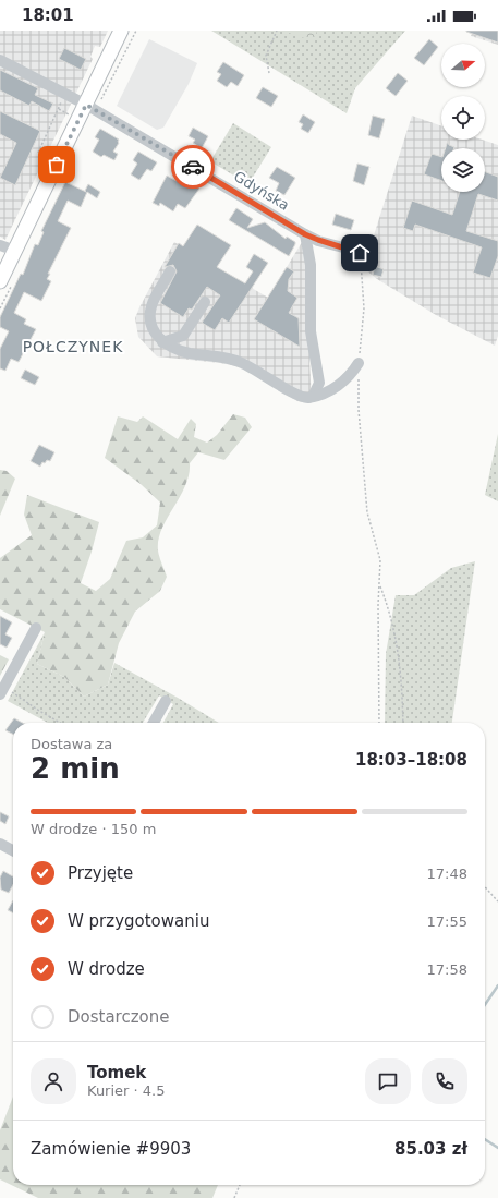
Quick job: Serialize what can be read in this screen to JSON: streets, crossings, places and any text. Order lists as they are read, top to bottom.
{
  "streets": {
    "street": ["Gdyńska"]
  },
  "districts": ["POŁCZYNEK"],
  "north": "right",
  "page": {
    "status": "18:01",
    "heading": ["2 min", "Dostawa za", "18:03–18:08"],
    "panel": [
      "Tomek",
      "Kurier · 4.5",
      "Zamówienie #9903",
      "85.03 zł"
    ],
    "bar": "W drodze · 150 m",
    "list": [
      ["Przyjęte", "17:48"],
      ["W przygotowaniu", "17:55"],
      ["W drodze", "17:58"],
      "Dostarczone"
    ]
  }
}
